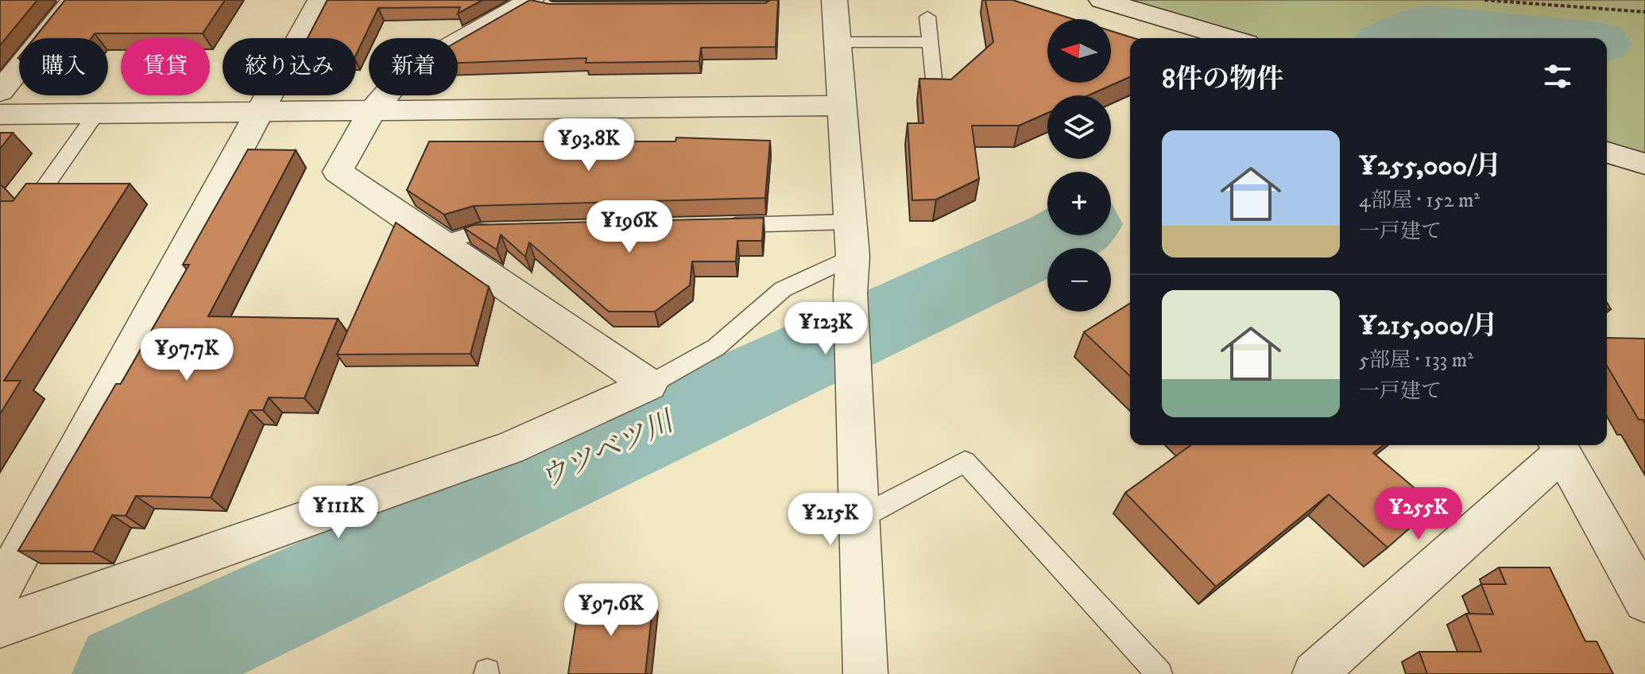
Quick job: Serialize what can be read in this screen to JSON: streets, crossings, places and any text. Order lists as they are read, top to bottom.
{
  "water": ["ウツベツ川"],
  "north": "left",
  "page": {
    "map_buttons": ["+", "−"],
    "chip": [
      "購入",
      "賃貸",
      "絞り込み",
      "新着"
    ],
    "heading": "8件の物件",
    "list": [
      {
        "name": "¥255,000/月",
        "note": "4部屋 · 152 m² · 一戸建て"
      },
      {
        "name": "¥215,000/月",
        "note": "5部屋 · 133 m² · 一戸建て"
      }
    ],
    "price": [
      "¥93.8K",
      "¥196K",
      "¥123K",
      "¥97.7K",
      "¥111K",
      "¥255K",
      "¥215K",
      "¥97.6K"
    ]
  }
}
